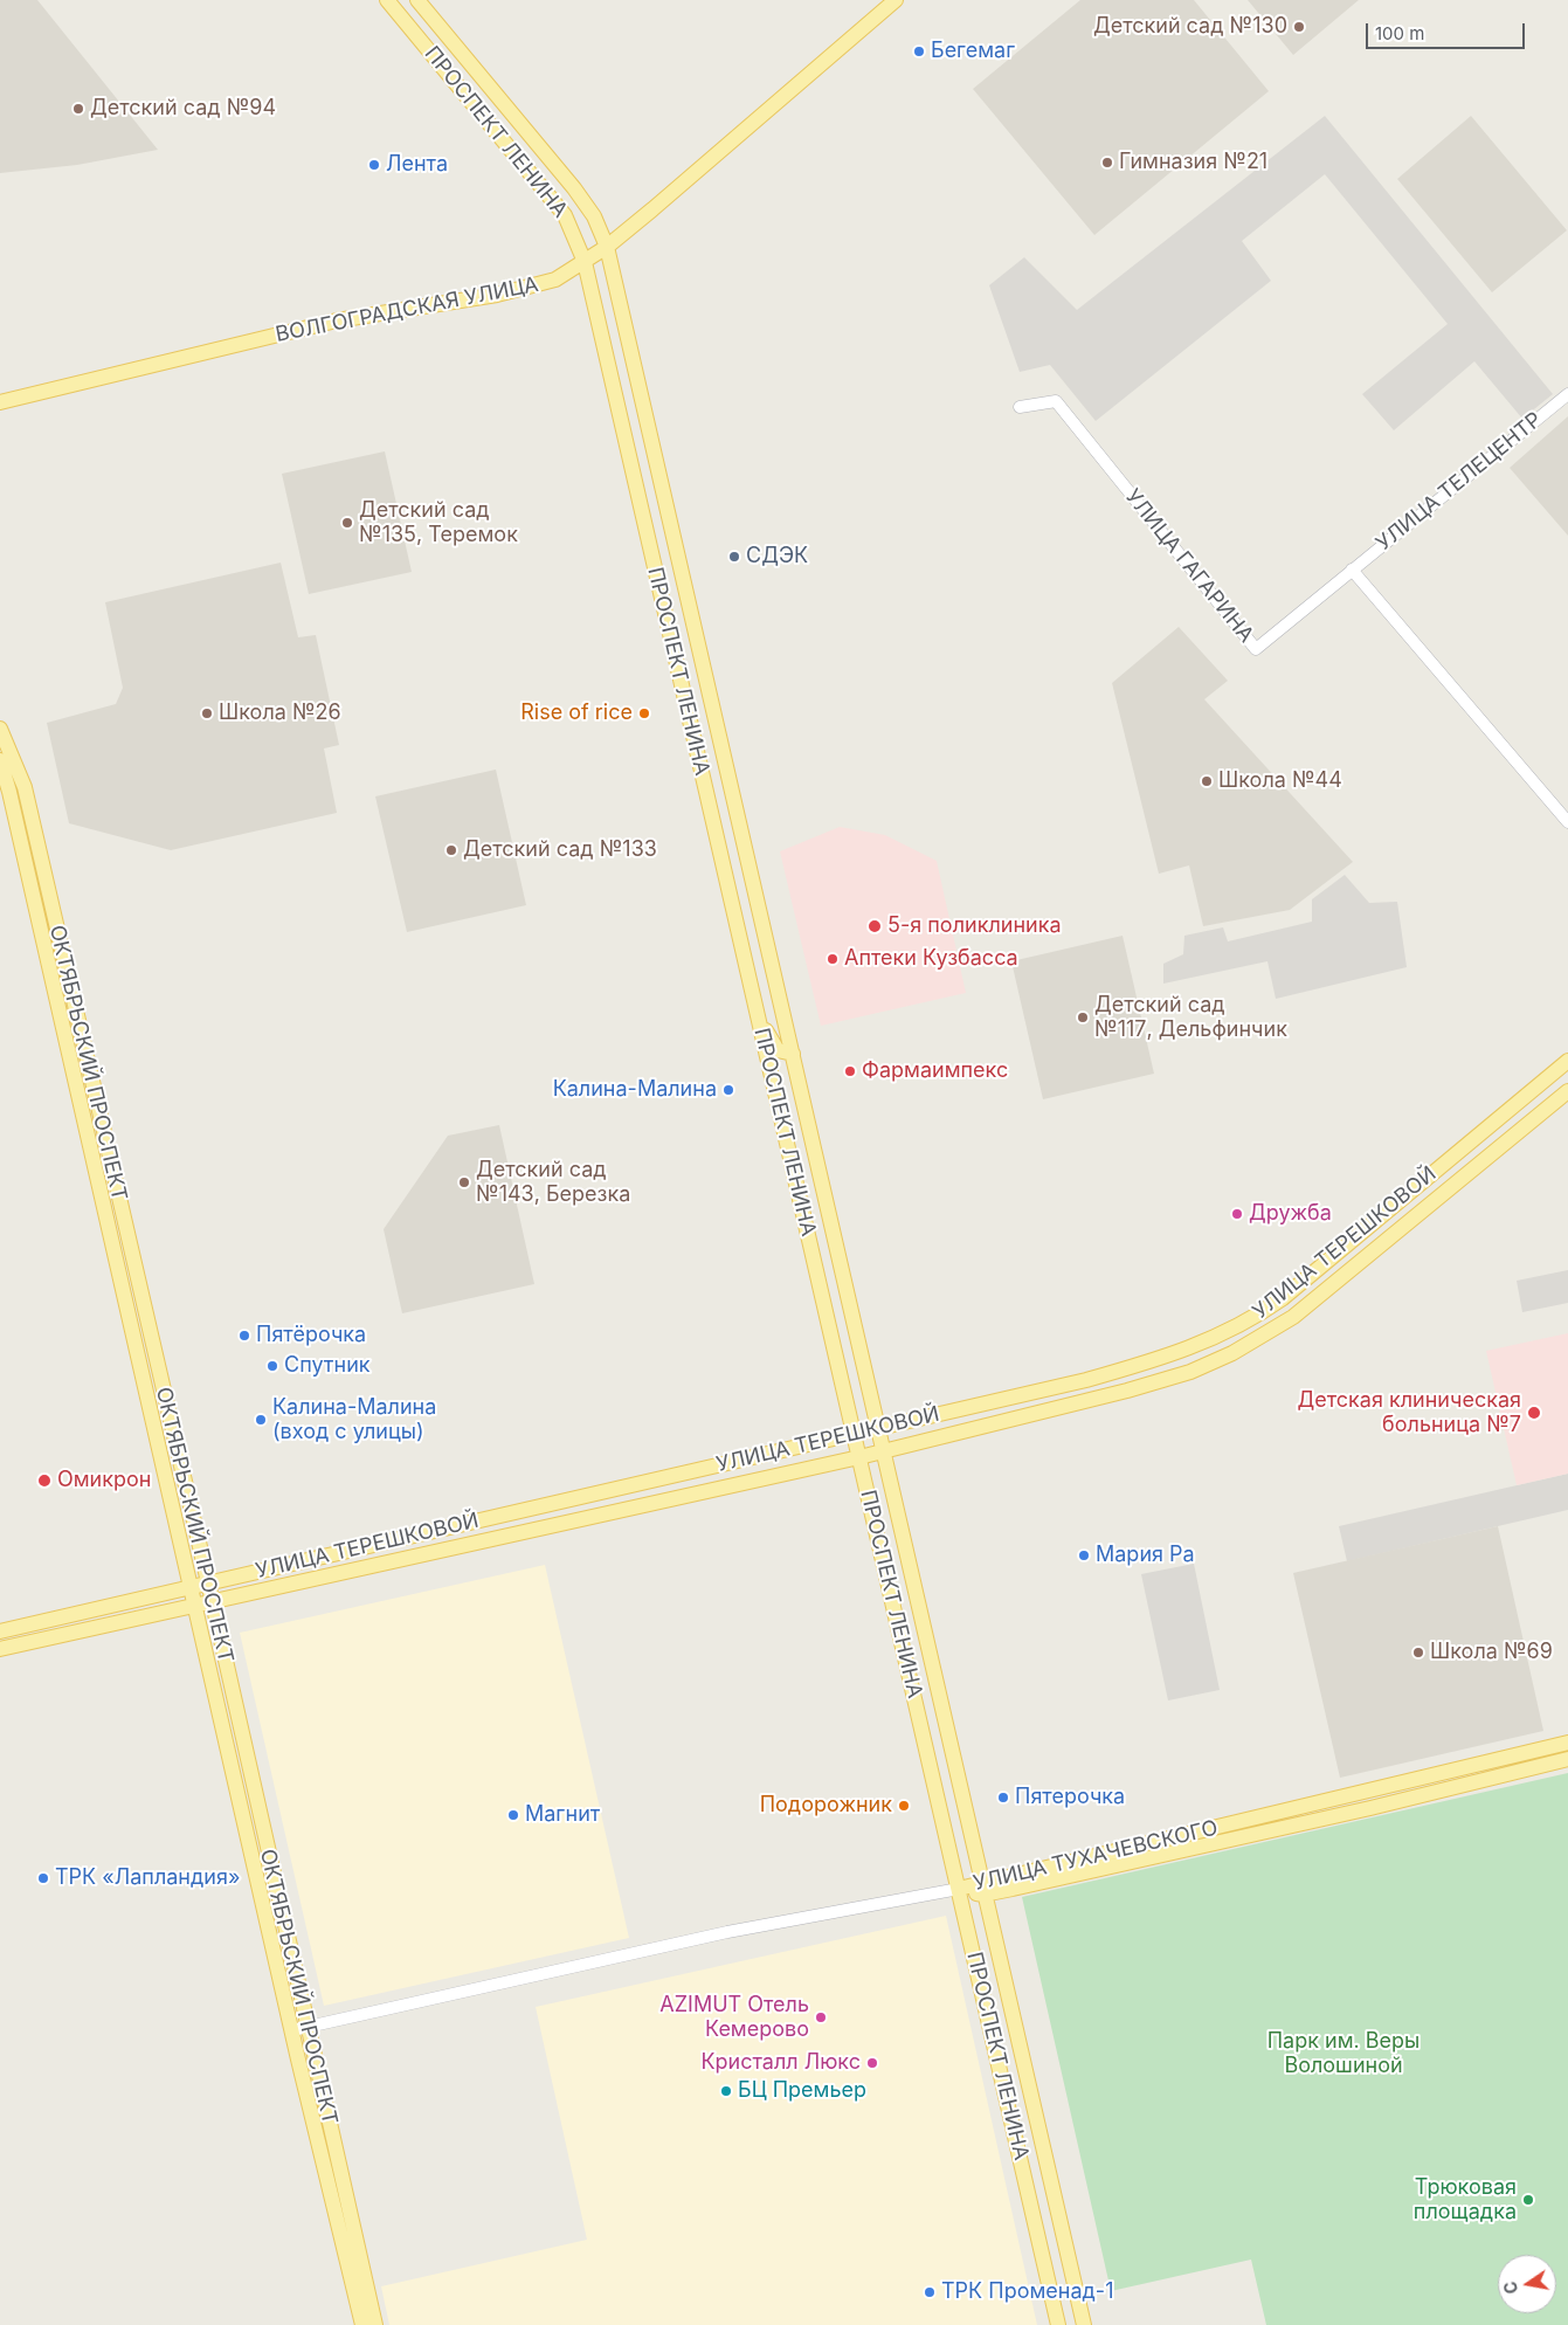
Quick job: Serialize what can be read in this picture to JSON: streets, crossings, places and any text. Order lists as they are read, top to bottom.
{
  "streets": {
    "main road": [
      "ПРОСПЕКТ ЛЕНИНА",
      "ВОЛГОГРАДСКАЯ УЛИЦА",
      "ОКТЯБРЬСКИЙ ПРОСПЕКТ",
      "УЛИЦА ТЕРЕШКОВОЙ",
      "УЛИЦА ТУХАЧЕВСКОГО"
    ],
    "street": ["УЛИЦА ТЕЛЕЦЕНТР", "УЛИЦА ГАГАРИНА"]
  },
  "crossings": [
    ["ПРОСПЕКТ ЛЕНИНА", "ВОЛГОГРАДСКАЯ УЛИЦА"],
    ["ПРОСПЕКТ ЛЕНИНА", "УЛИЦА ТЕРЕШКОВОЙ"],
    ["ПРОСПЕКТ ЛЕНИНА", "УЛИЦА ТУХАЧЕВСКОГО"],
    ["УЛИЦА ТЕЛЕЦЕНТР", "УЛИЦА ГАГАРИНА"],
    ["ОКТЯБРЬСКИЙ ПРОСПЕКТ", "УЛИЦА ТЕРЕШКОВОЙ"]
  ],
  "parks": ["Парк им. Веры Волошиной"],
  "places": [
    "Детский сад №130",
    "Бегемаг",
    "Детский сад №94",
    "Гимназия №21",
    "Лента",
    "Детский сад №135, Теремок",
    "СДЭК",
    "Школа №26",
    "Rise of rice",
    "Школа №44",
    "Детский сад №133",
    "5-я поликлиника",
    "Аптеки Кузбасса",
    "Детский сад №117, Дельфинчик",
    "Фармаимпекс",
    "Калина-Малина",
    "Детский сад №143, Березка",
    "Дружба",
    "Пятёрочка",
    "Спутник",
    "Детская клиническая больница №7",
    "Калина-Малина (вход с улицы)",
    "Омикрон",
    "Мария Ра",
    "Школа №69",
    "Пятерочка",
    "Подорожник",
    "Магнит",
    "ТРК «Лапландия»",
    "AZIMUT Отель Кемерово",
    "Кристалл Люкс",
    "БЦ Премьер",
    "Трюковая площадка",
    "ТРК Променад-1"
  ],
  "scale_bar": "100 m",
  "north": "left"
}
